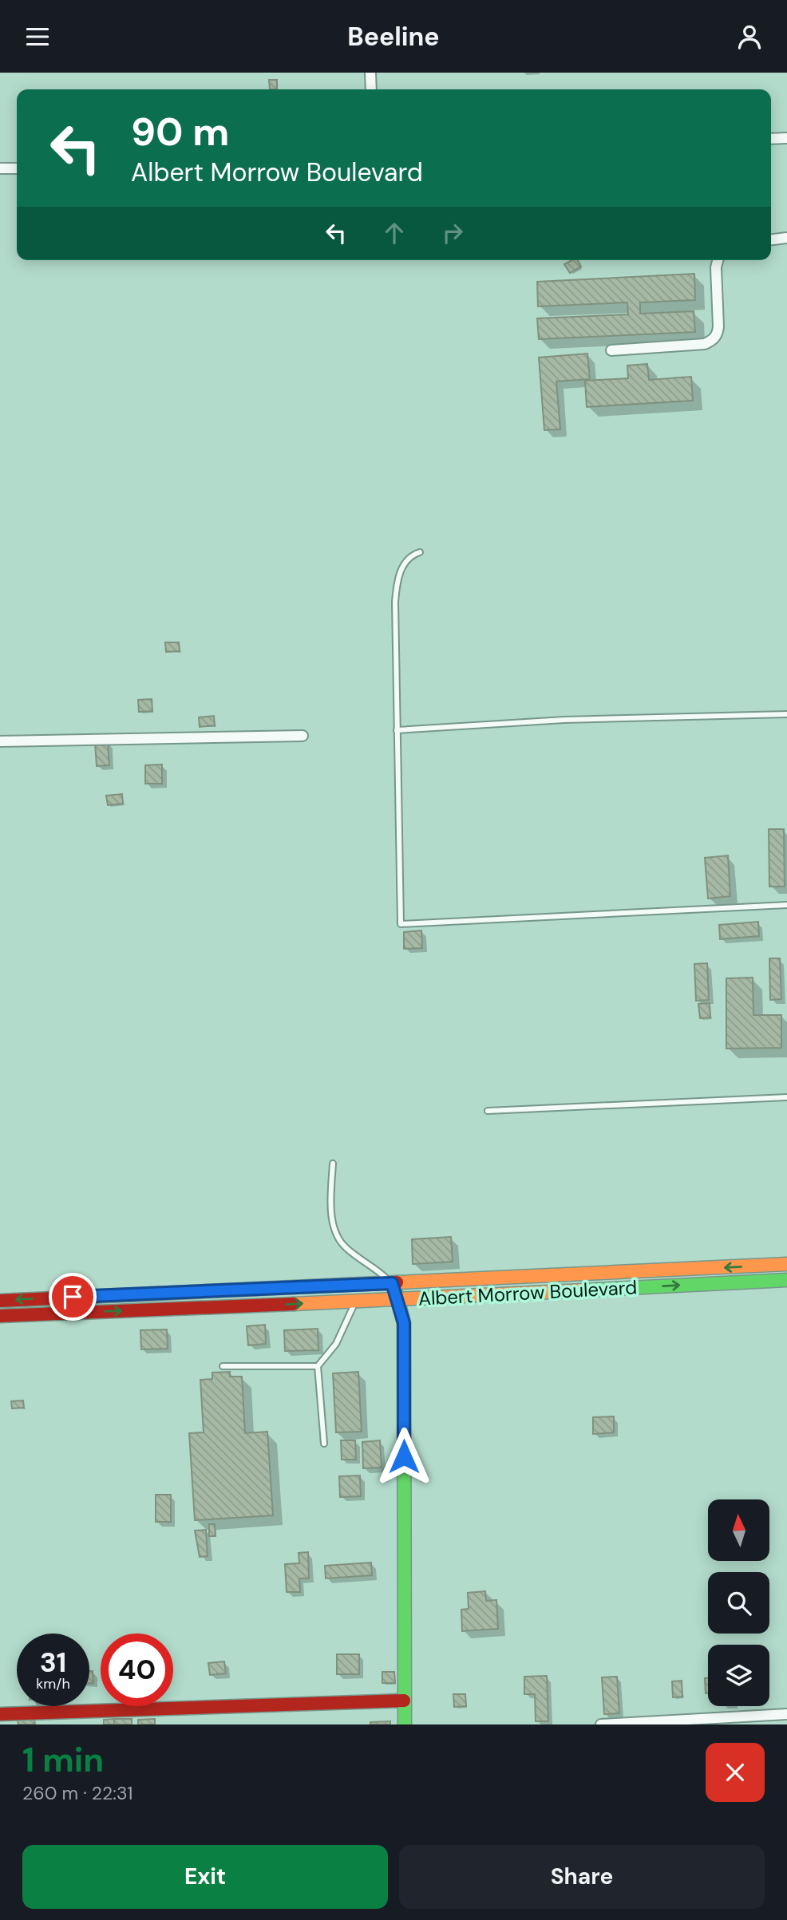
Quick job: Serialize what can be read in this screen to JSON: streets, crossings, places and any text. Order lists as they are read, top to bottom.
{
  "streets": {
    "main road": ["Albert Morrow Boulevard"]
  },
  "north": "top",
  "page": {
    "header": "Beeline",
    "turn": ["90 m", "Albert Morrow Boulevard"],
    "speed": "31 km/h",
    "limit": "40",
    "heading": ["1 min", "260 m · 22:31"],
    "buttons": ["Exit", "Share"]
  }
}
